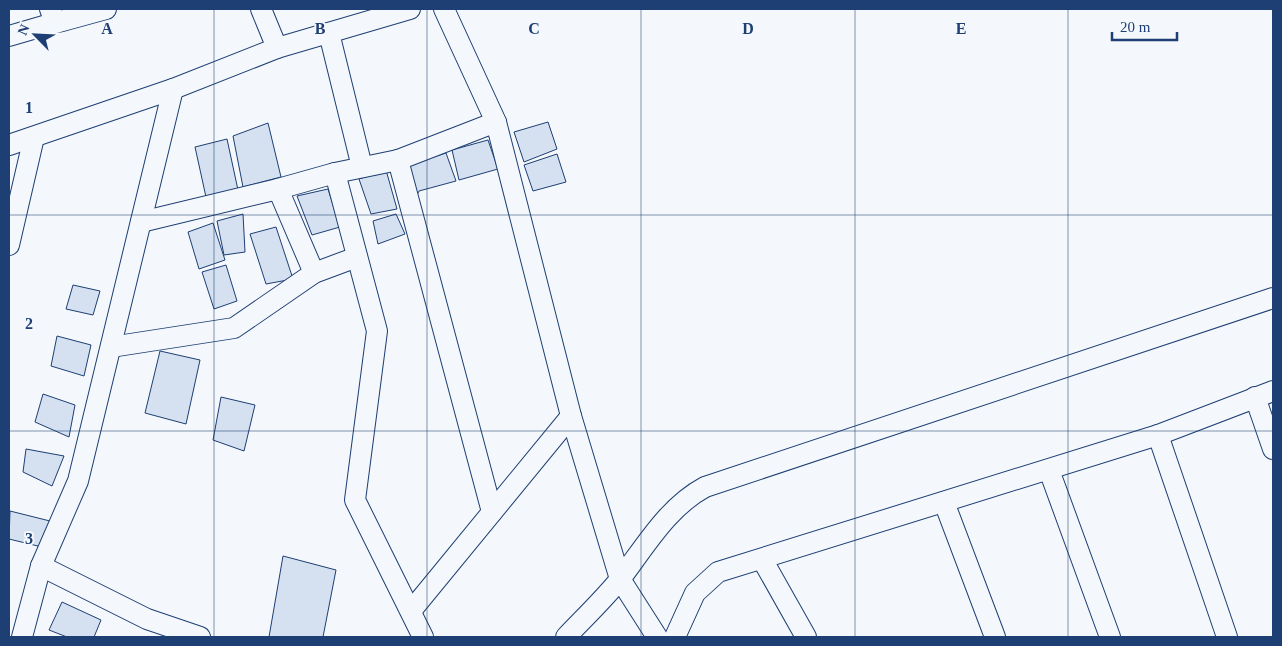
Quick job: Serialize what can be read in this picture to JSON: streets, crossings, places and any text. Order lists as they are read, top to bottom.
{
  "scale_bar": "20 m",
  "north": "top left",
  "grid": {
    "columns": [
      "A",
      "B",
      "C",
      "D",
      "E"
    ],
    "rows": ["1", "2", "3"]
  }
}
